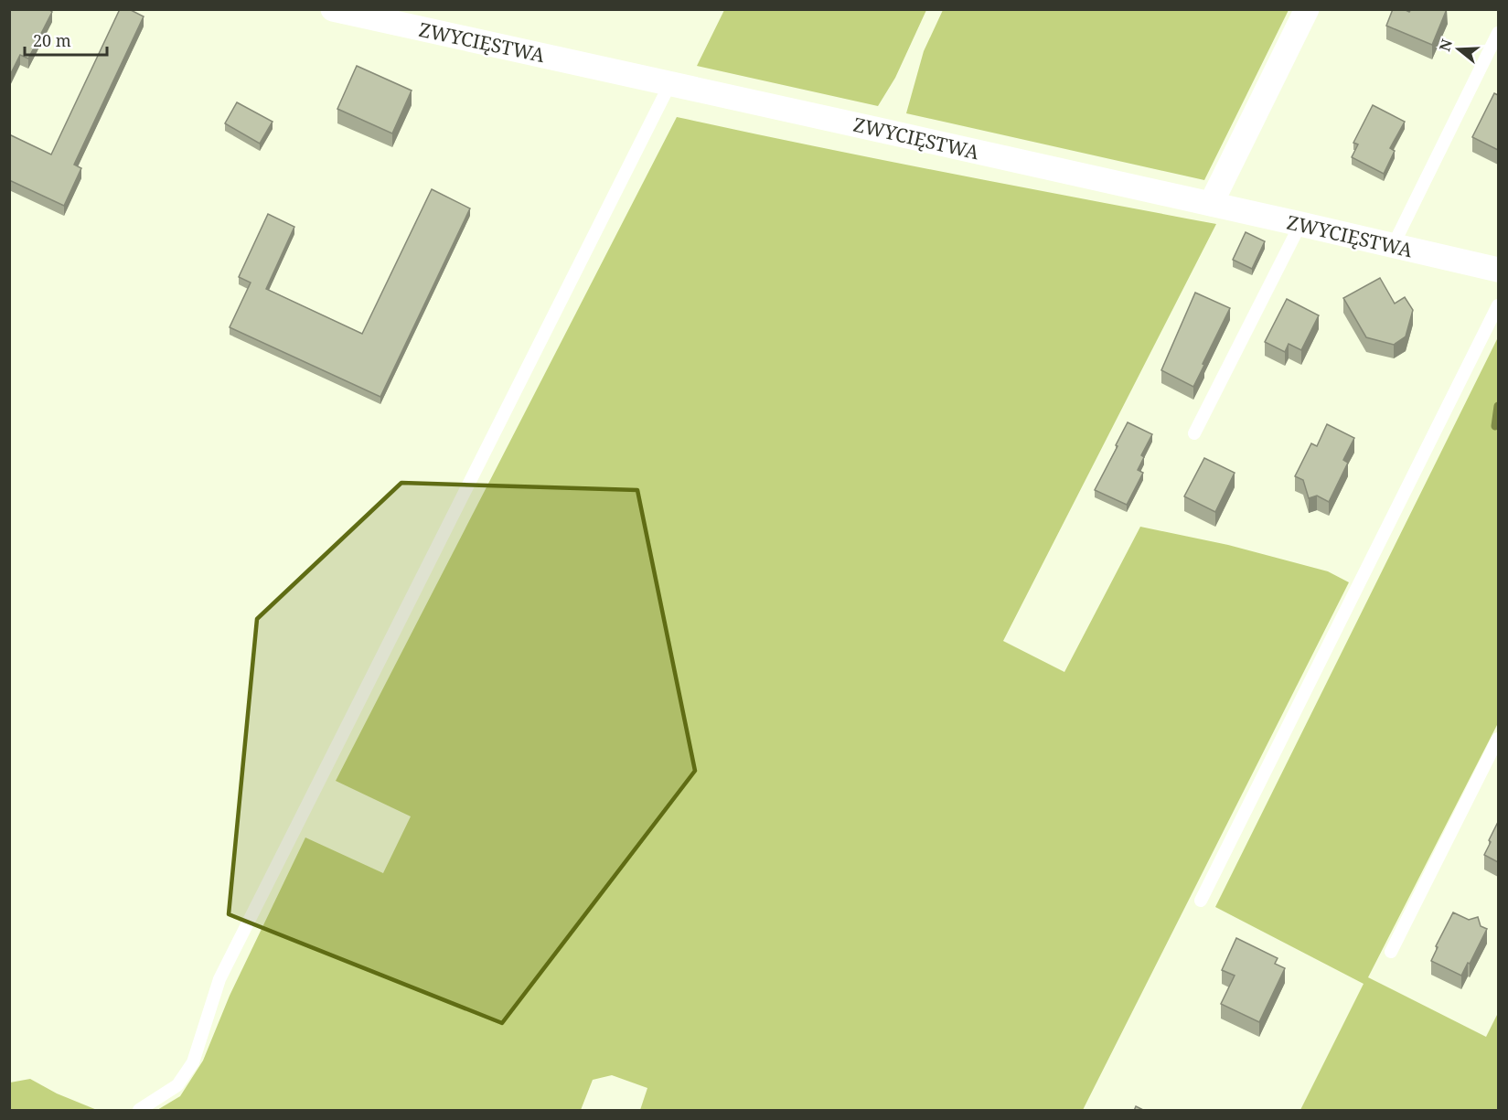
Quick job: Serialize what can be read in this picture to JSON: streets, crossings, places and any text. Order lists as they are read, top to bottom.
{
  "streets": {
    "street": ["ZWYCIĘSTWA"]
  },
  "scale_bar": "20 m",
  "north": "left"
}
